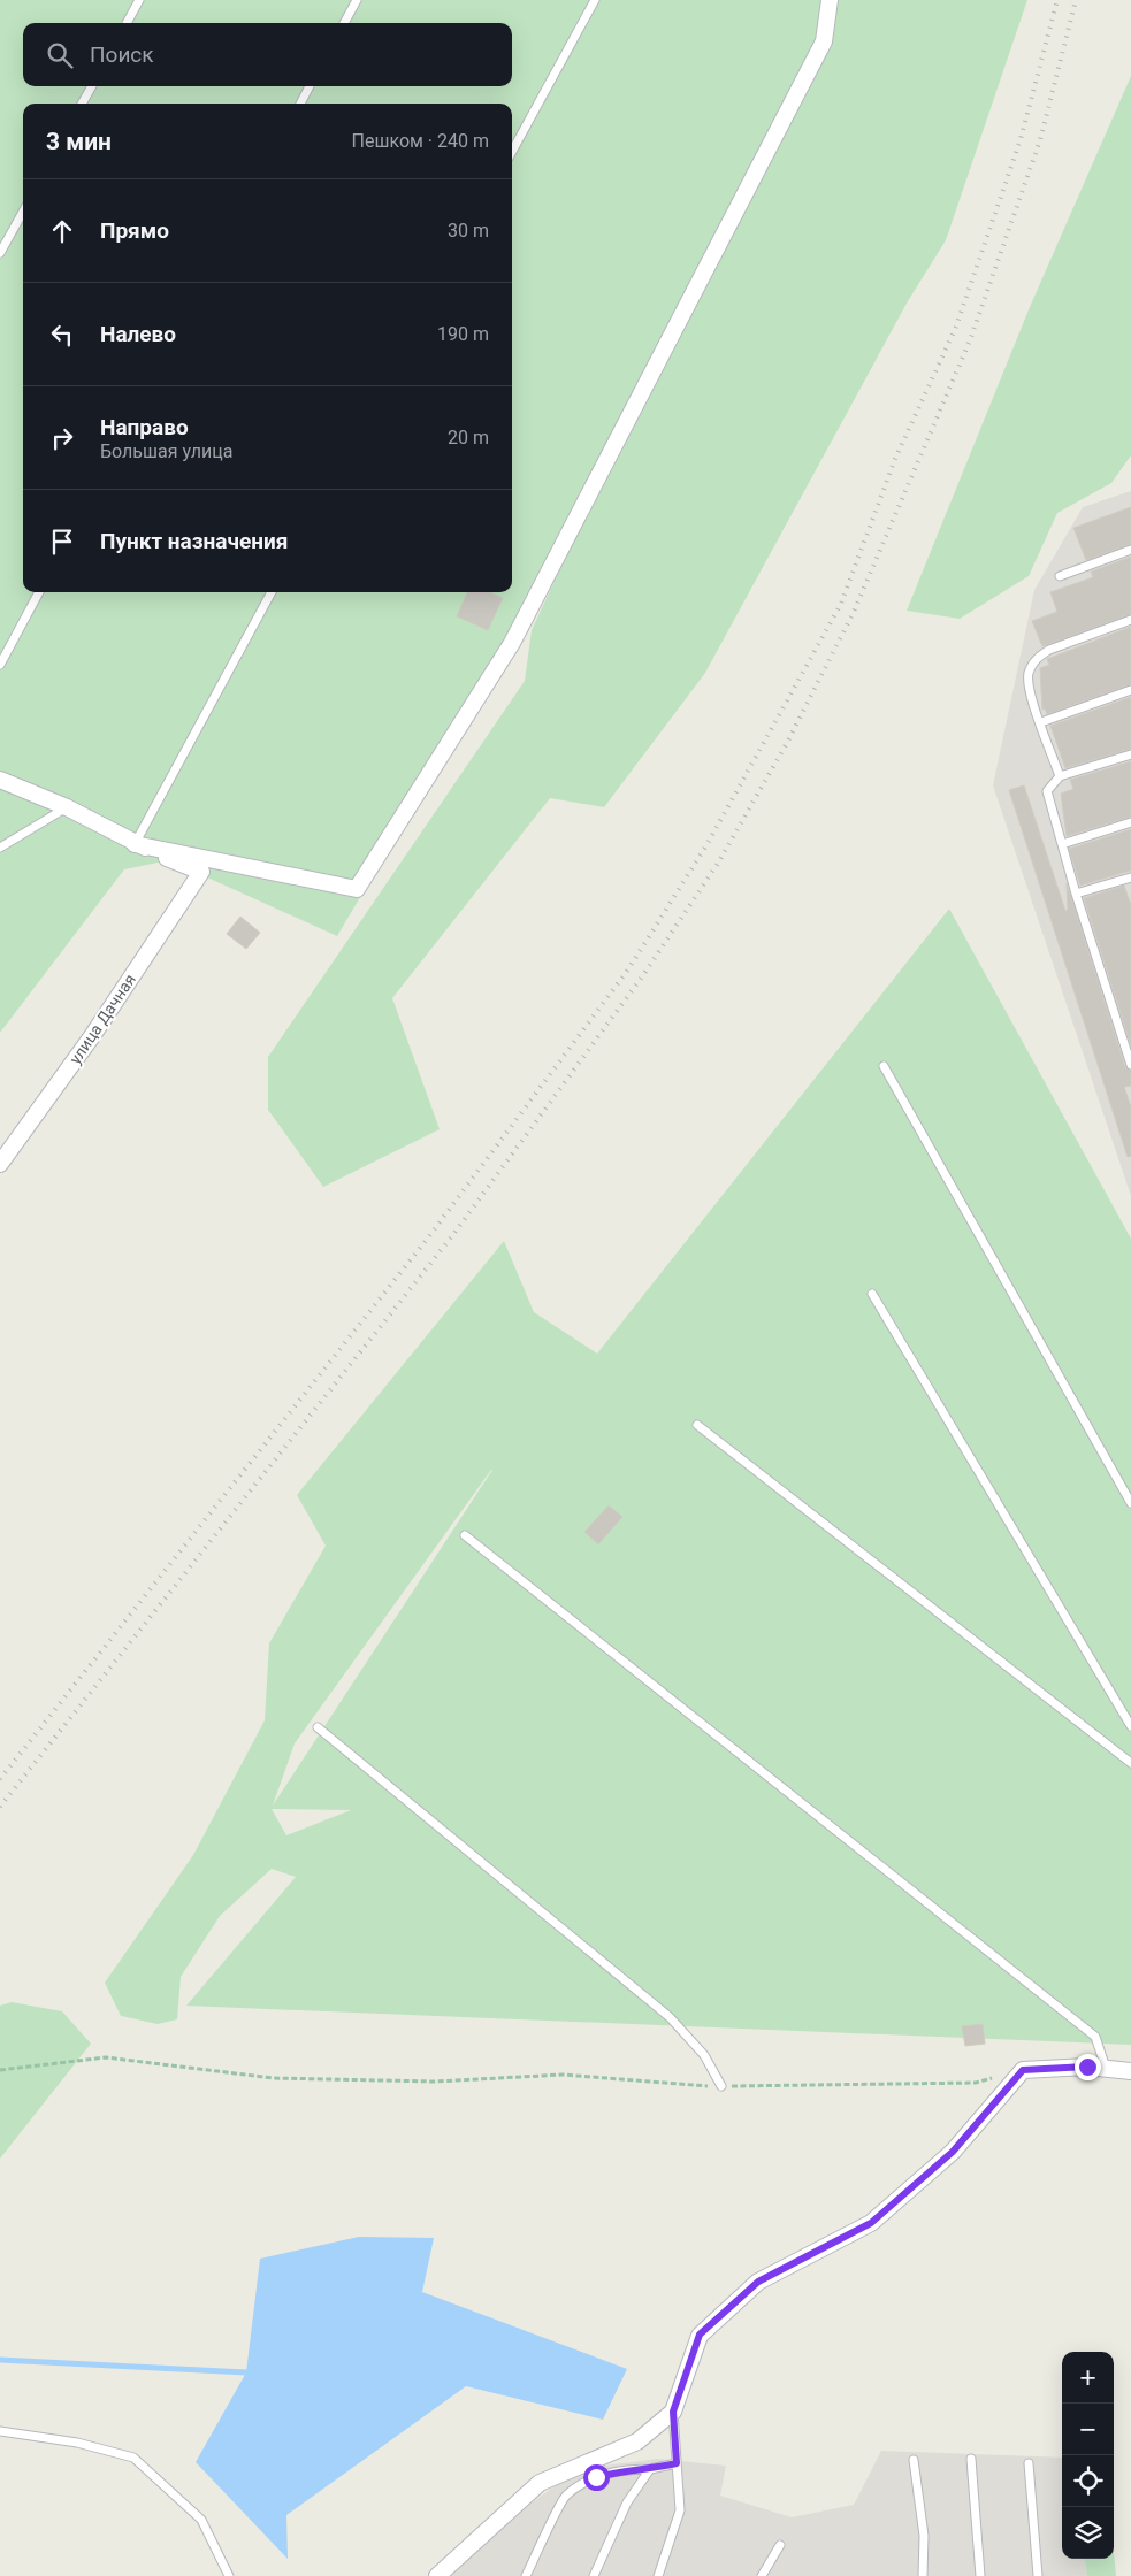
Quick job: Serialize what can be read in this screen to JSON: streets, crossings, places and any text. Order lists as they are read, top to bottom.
{
  "streets": {
    "street": ["улица Дачная"]
  },
  "page": {
    "search": "Поиск",
    "heading": ["3 мин", "Пешком · 240 m"],
    "list": [
      ["Прямо", "30 m"],
      ["Налево", "190 m"],
      ["Направо", "Большая улица", "20 m"],
      "Пункт назначения"
    ],
    "map_buttons": ["+", "−"]
  }
}
